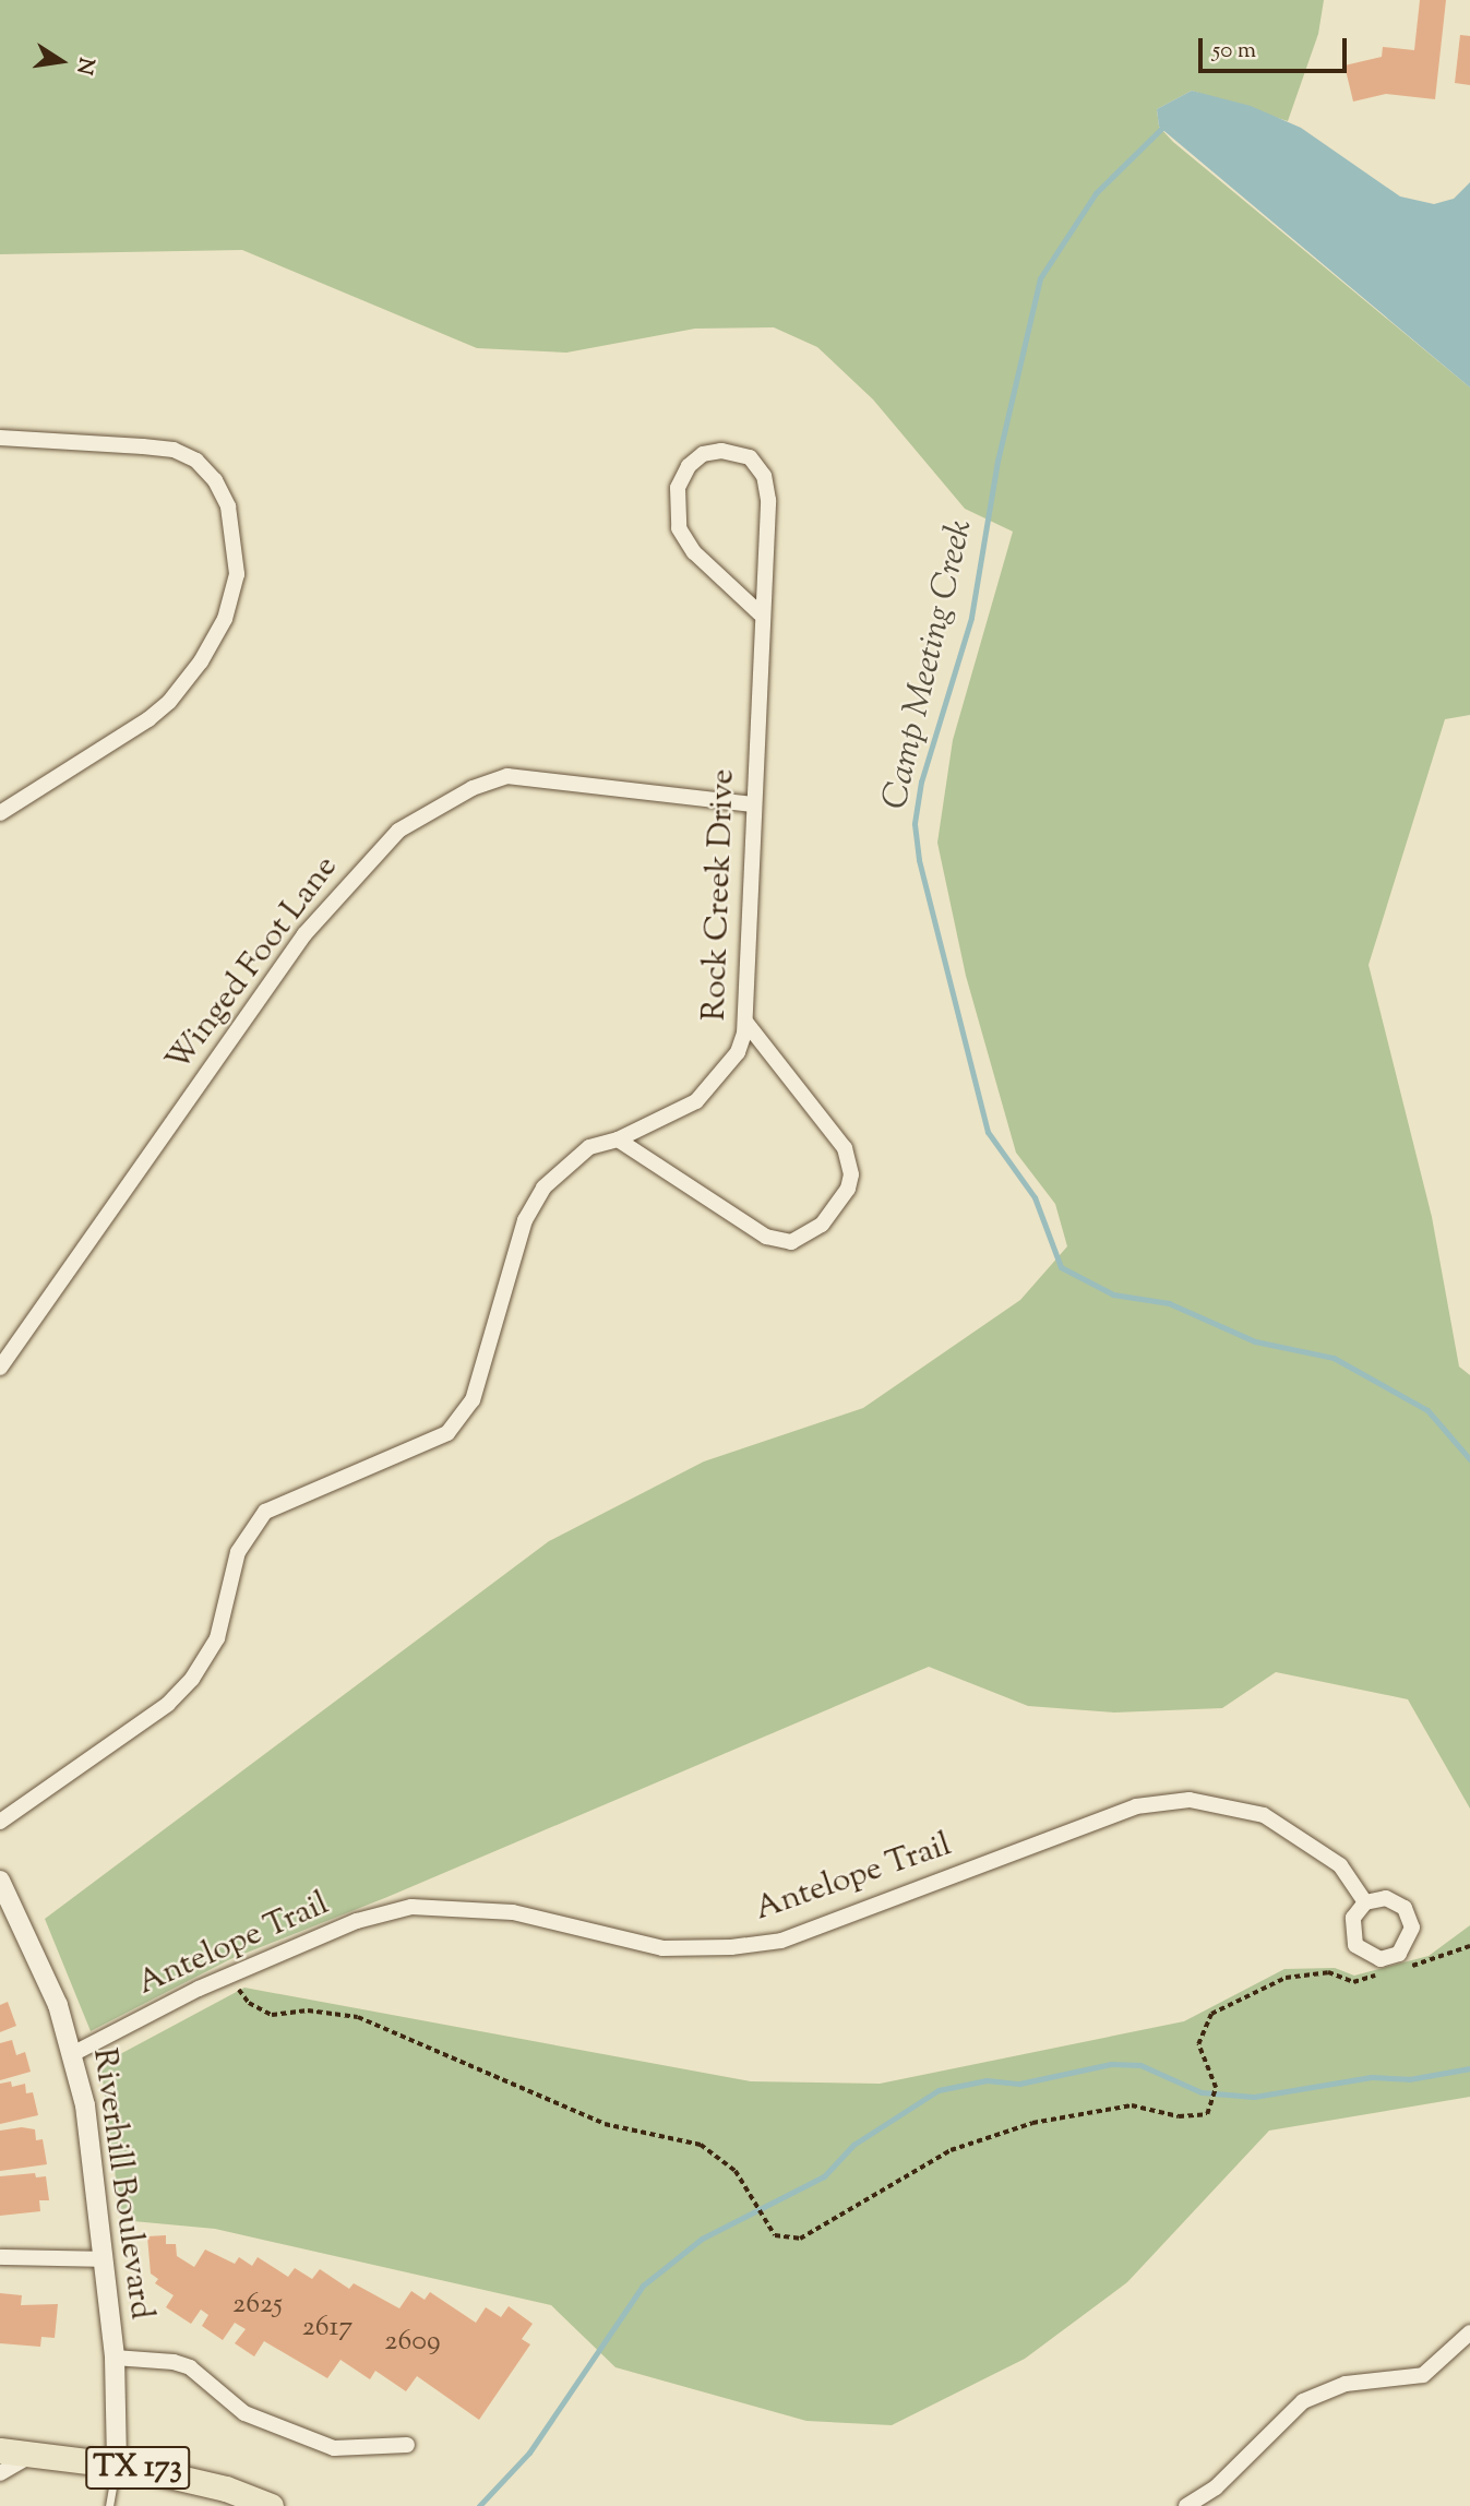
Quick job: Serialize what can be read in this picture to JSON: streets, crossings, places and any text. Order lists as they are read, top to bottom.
{
  "streets": {
    "main road": ["TX 173"],
    "street": [
      "Rock Creek Drive",
      "Winged Foot Lane",
      "Antelope Trail",
      "Riverhill Boulevard"
    ]
  },
  "crossings": [
    ["Rock Creek Drive", "Winged Foot Lane"],
    ["Antelope Trail", "Riverhill Boulevard"],
    ["Riverhill Boulevard", "TX 173"]
  ],
  "water": ["Camp Meeting Creek"],
  "house_numbers": ["2625", "2617", "2609"],
  "scale_bar": "50 m",
  "north": "right"
}
